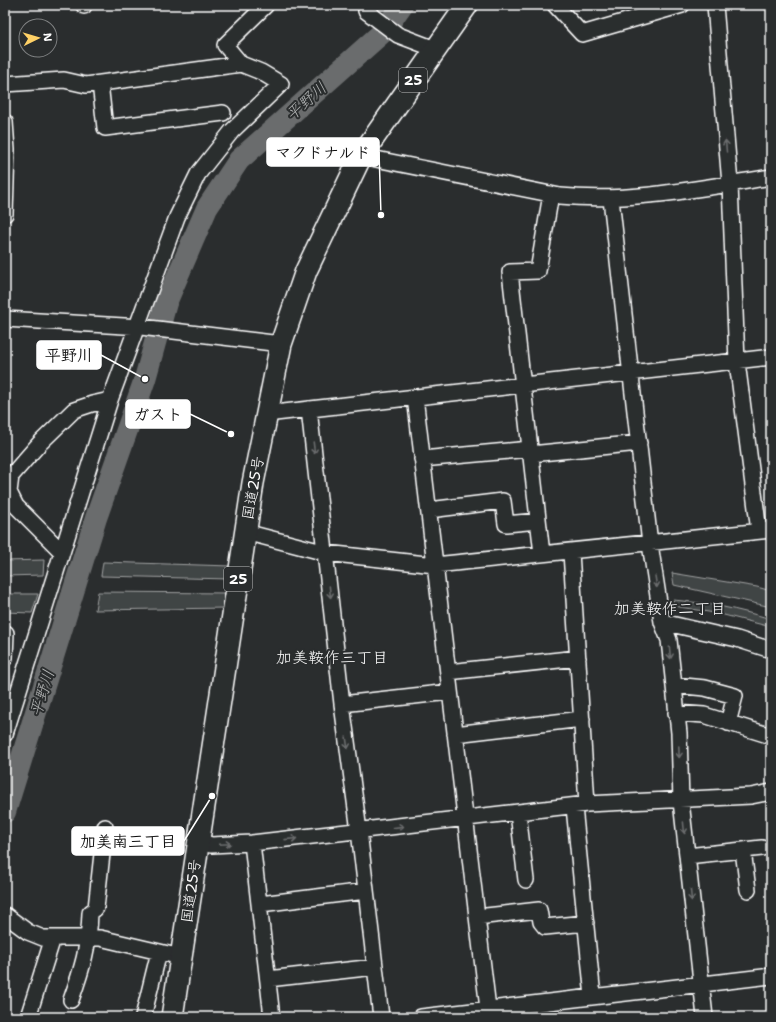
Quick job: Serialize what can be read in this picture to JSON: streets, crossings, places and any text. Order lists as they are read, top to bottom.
{
  "streets": {
    "highway": ["25", "国道25号"]
  },
  "districts": ["加美鞍作二丁目", "加美鞍作三丁目"],
  "water": ["平野川"],
  "places": [
    "マクドナルド",
    "平野川",
    "ガスト",
    "加美南三丁目"
  ],
  "north": "right"
}
